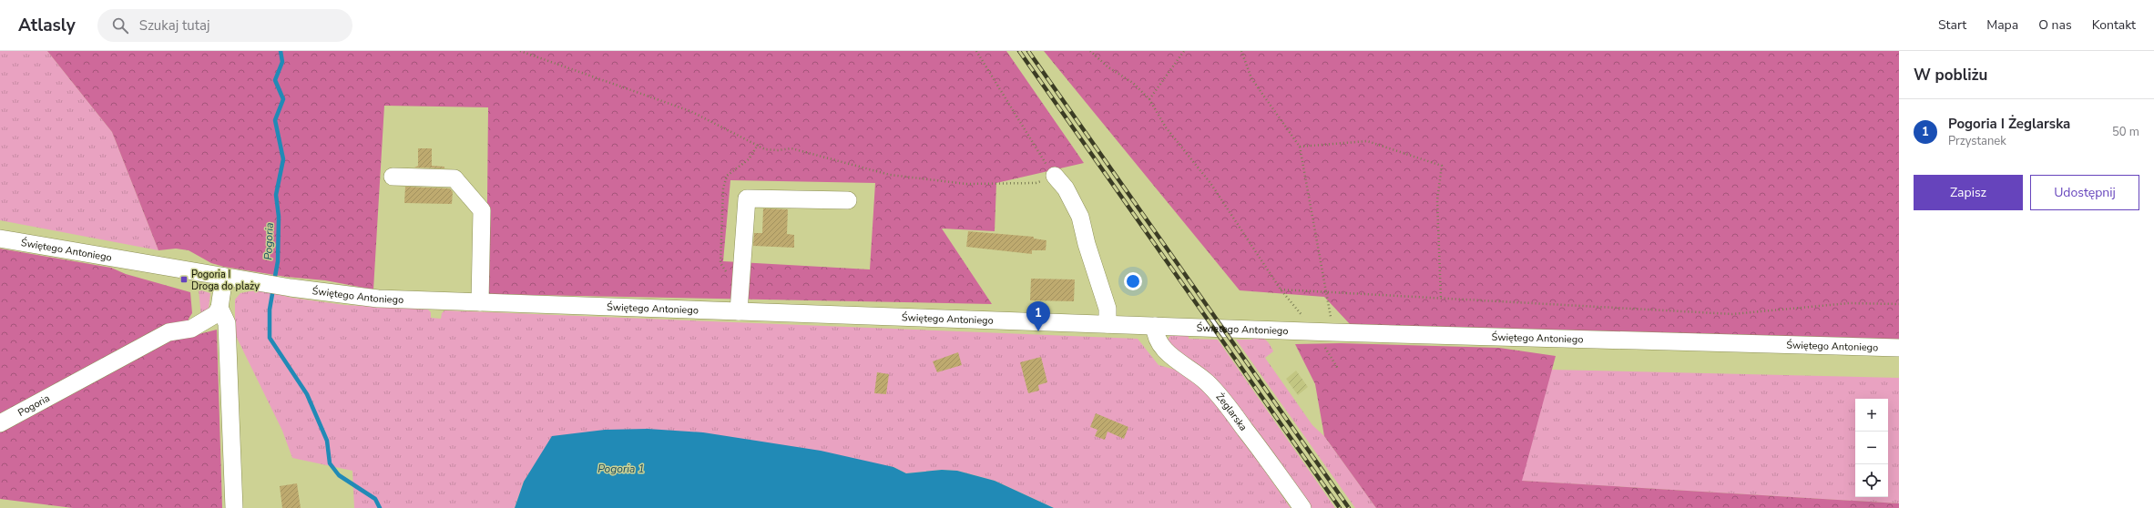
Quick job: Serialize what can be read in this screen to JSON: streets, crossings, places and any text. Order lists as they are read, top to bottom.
{
  "streets": {
    "street": ["Świętego Antoniego", "Pogoria", "Żeglarska"]
  },
  "crossings": [
    ["Świętego Antoniego", "Żeglarska"]
  ],
  "water": ["Pogoria", "Pogoria 1"],
  "places": {
    "transit": ["Pogoria I Droga do plaży"]
  },
  "page": {
    "header": "Atlasly",
    "search": "Szukaj tutaj",
    "nav": [
      "Start",
      "Mapa",
      "O nas",
      "Kontakt"
    ],
    "heading": "W pobliżu",
    "list": [
      {
        "mark": "1",
        "name": "Pogoria I Żeglarska",
        "note": "Przystanek",
        "value": "50 m"
      }
    ],
    "buttons": ["Zapisz", "Udostępnij"],
    "pins": "1",
    "map_buttons": ["+", "−"]
  }
}
